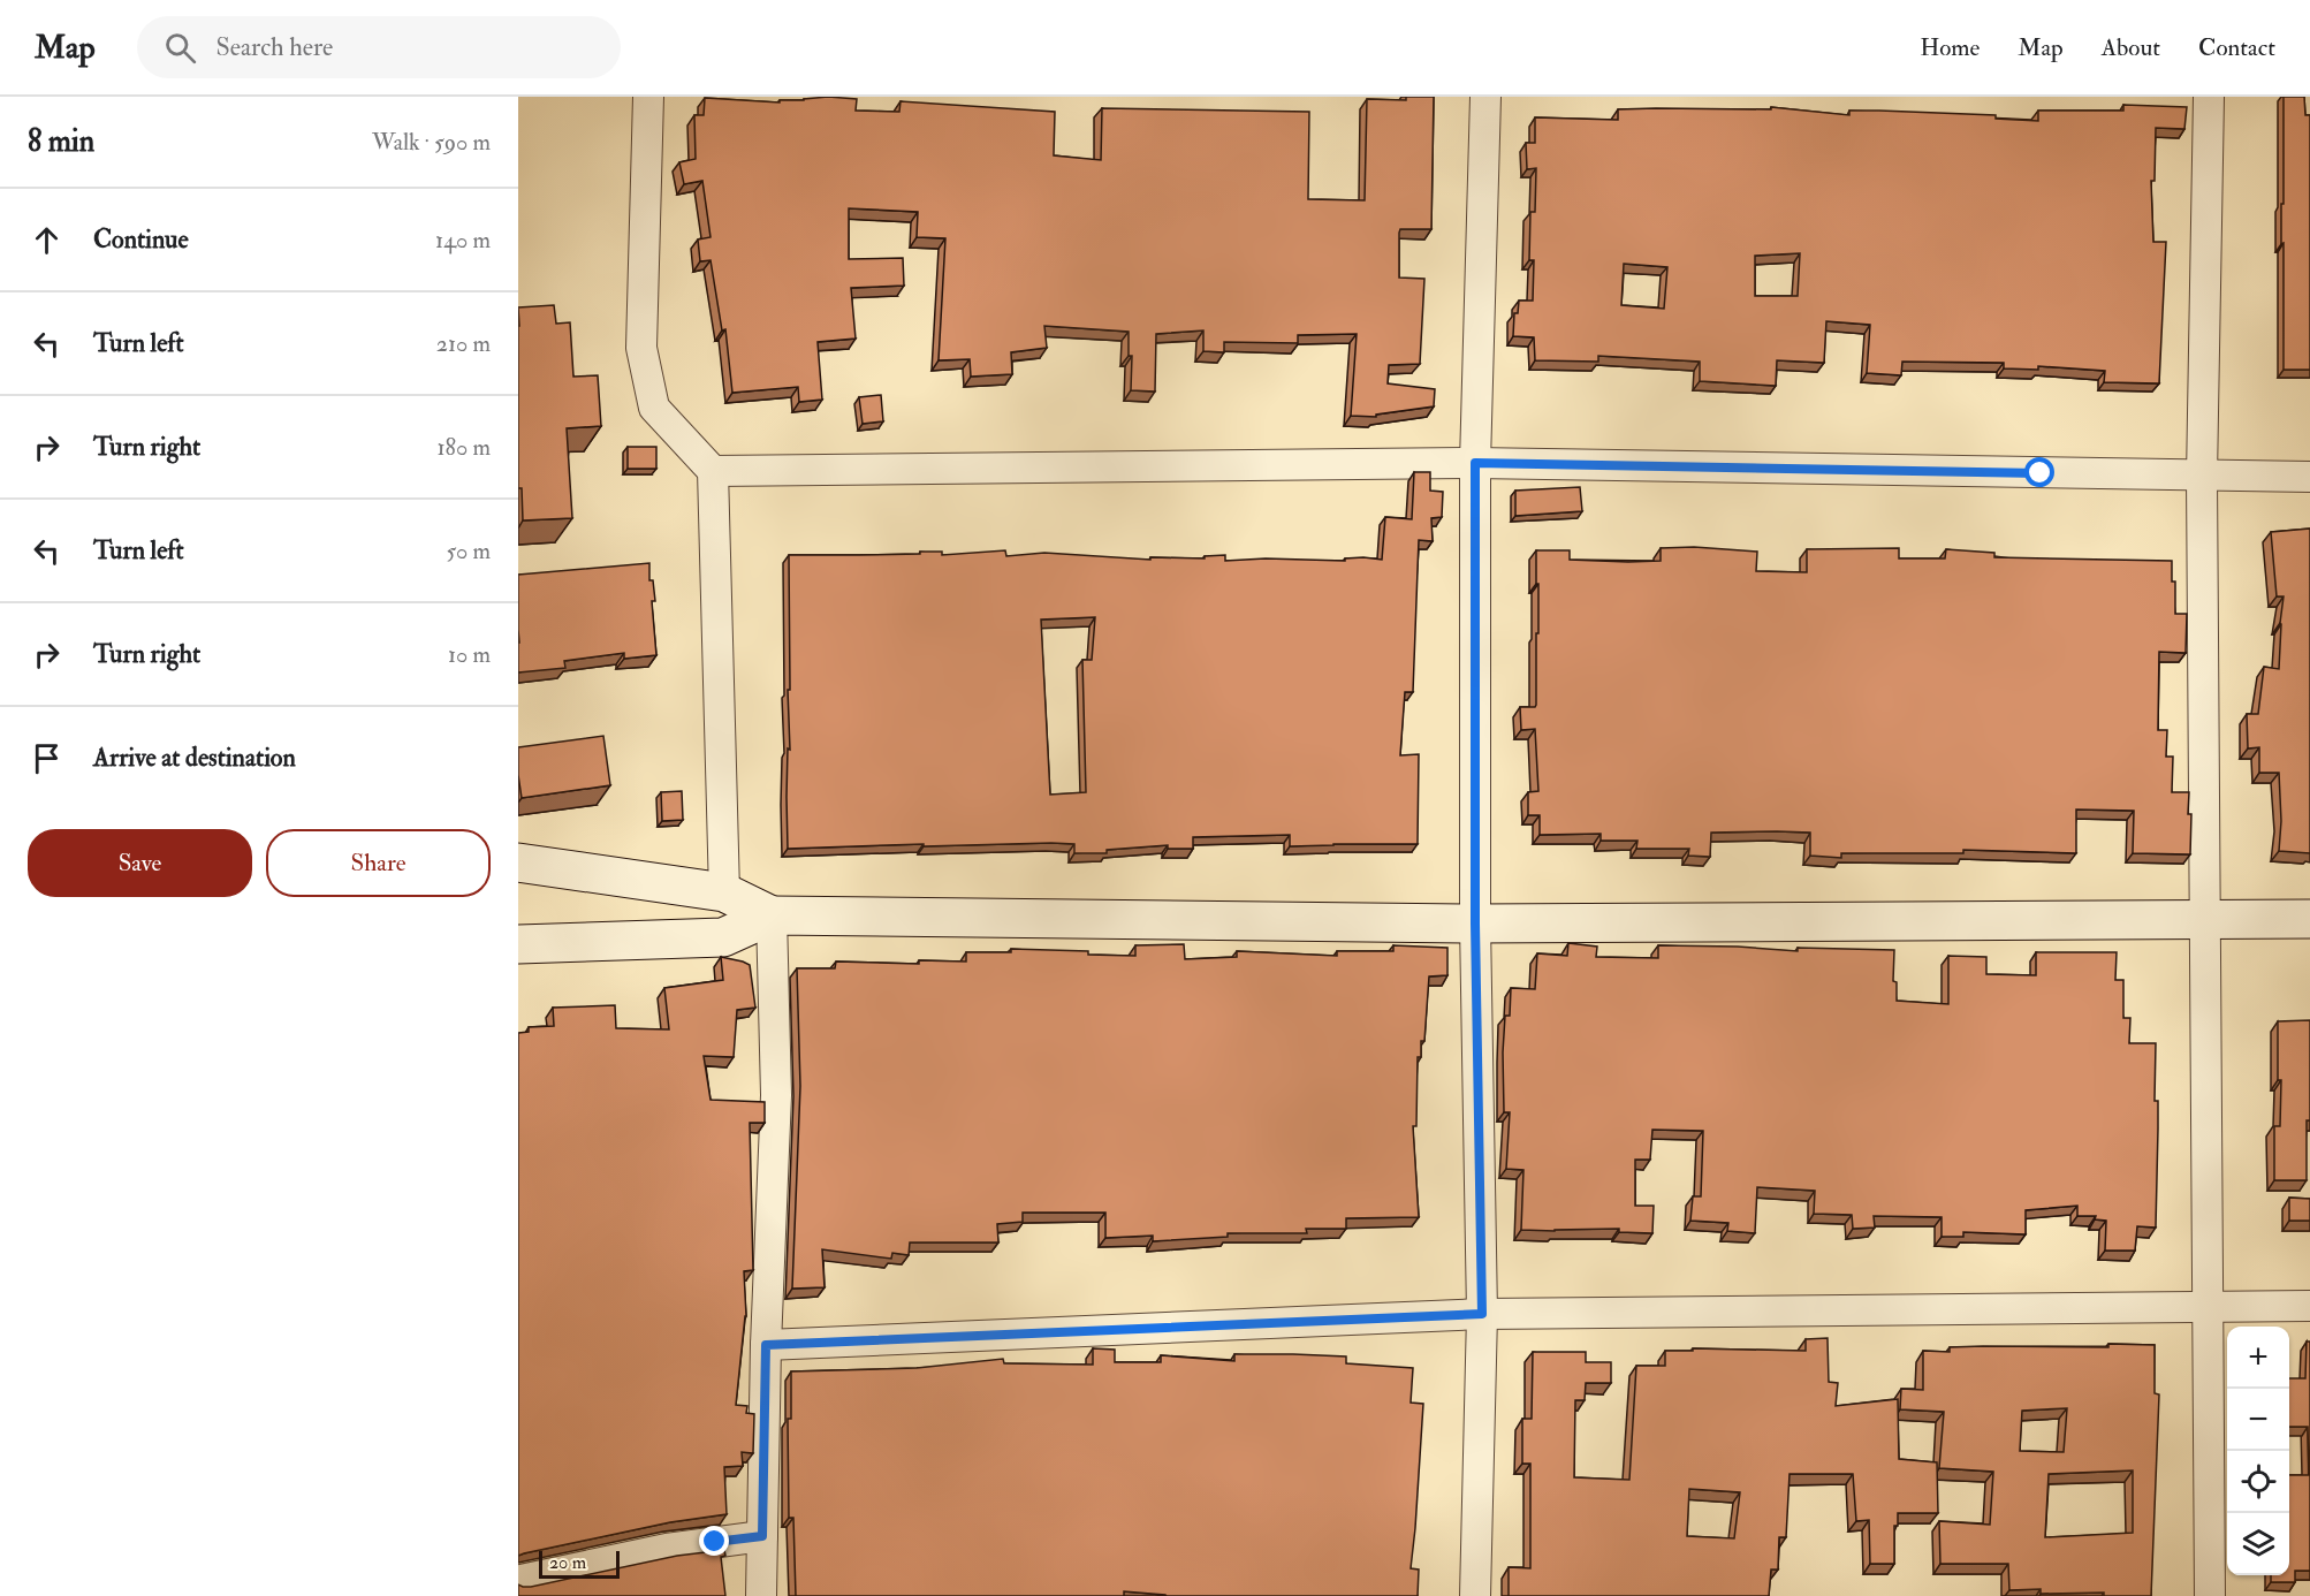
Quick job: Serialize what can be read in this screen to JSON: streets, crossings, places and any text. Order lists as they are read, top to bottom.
{
  "scale_bar": "20 m",
  "page": {
    "header": "Map",
    "search": "Search here",
    "nav": [
      "Home",
      "Map",
      "About",
      "Contact"
    ],
    "heading": ["8 min", "Walk · 590 m"],
    "list": [
      ["Continue", "140 m"],
      ["Turn left", "210 m"],
      ["Turn right", "180 m"],
      ["Turn left", "50 m"],
      ["Turn right", "10 m"],
      "Arrive at destination"
    ],
    "buttons": ["Save", "Share"],
    "map_buttons": ["+", "−"],
    "scale": "20 m"
  }
}
